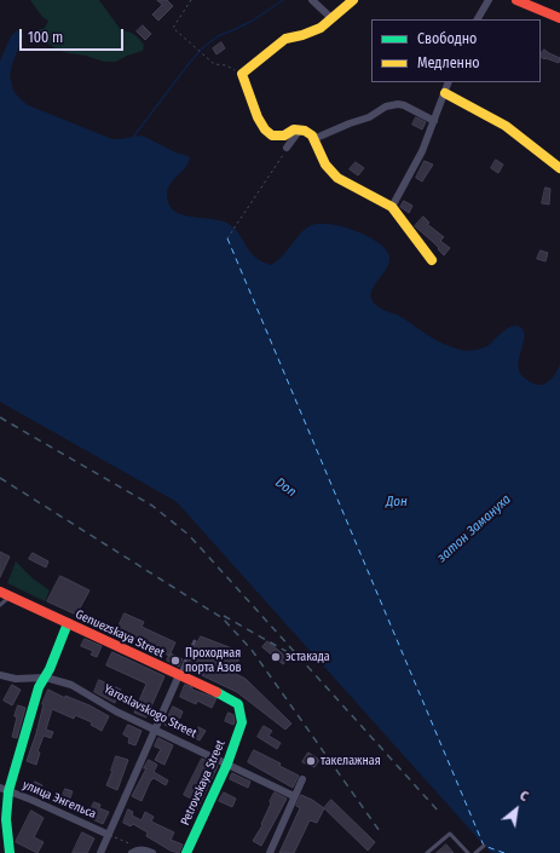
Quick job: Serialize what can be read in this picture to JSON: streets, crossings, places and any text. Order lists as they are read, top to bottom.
{
  "streets": {
    "street": [
      "Genuezskaya Street",
      "Yaroslavskogo Street",
      "Petrovskaya Street",
      "улица Энгельса"
    ]
  },
  "crossings": [
    ["Genuezskaya Street", "Petrovskaya Street"],
    ["Yaroslavskogo Street", "Petrovskaya Street"]
  ],
  "water": ["Don", "Дон", "затон Замануха"],
  "places": ["эстакада", "Проходная порта Азов", "такелажная"],
  "legend": ["Свободно", "Медленно"],
  "scale_bar": "100 m",
  "north": "top right"
}
